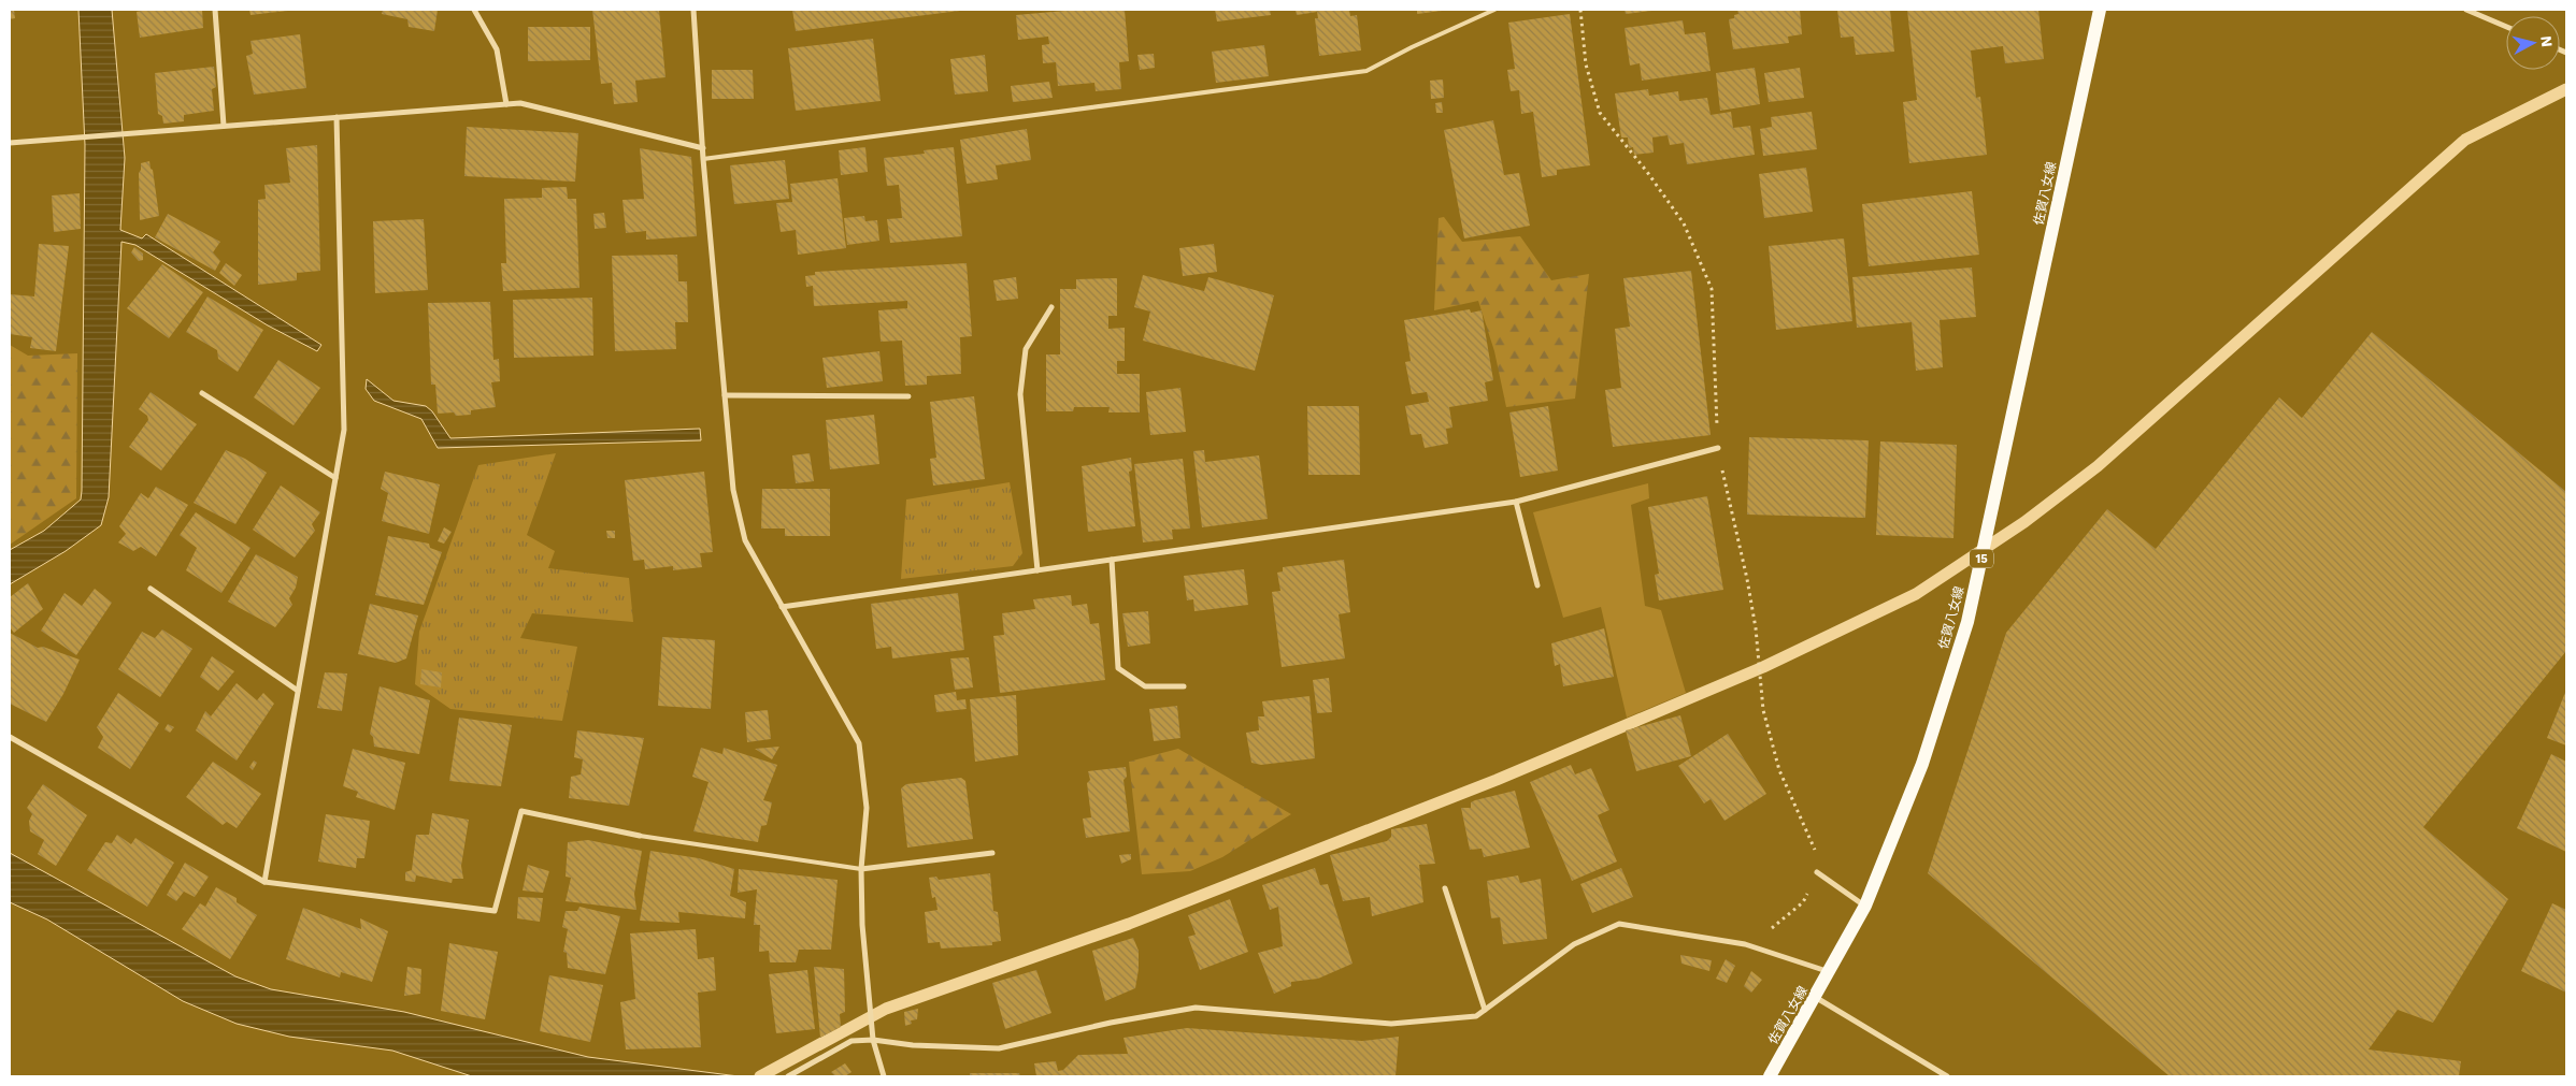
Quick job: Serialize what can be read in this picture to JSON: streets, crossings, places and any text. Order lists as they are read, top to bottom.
{
  "streets": {
    "main road": ["佐賀八女線", "15"]
  },
  "north": "right"
}
